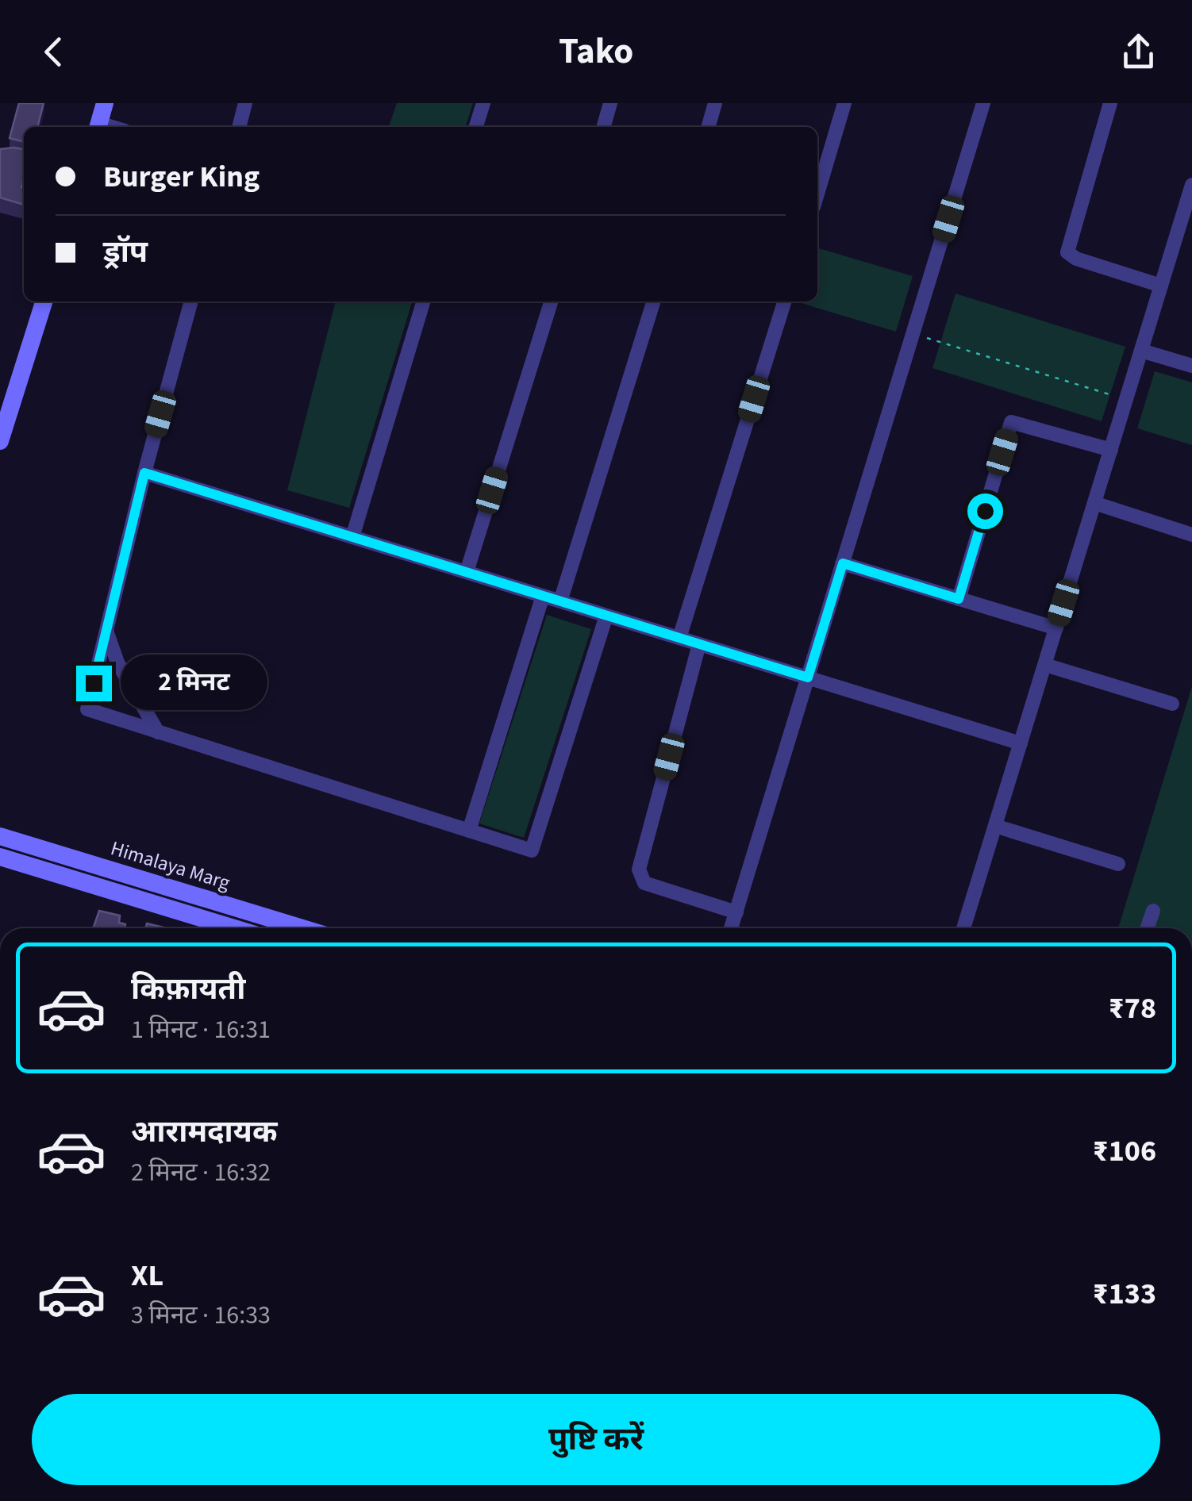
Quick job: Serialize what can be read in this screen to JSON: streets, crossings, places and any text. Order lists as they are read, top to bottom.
{
  "streets": {
    "main road": ["Himalaya Marg"]
  },
  "page": {
    "header": "Tako",
    "banner": ["Burger King", "ड्रॉप"],
    "bubble": "2 मिनट",
    "list": [
      {
        "name": "किफ़ायती",
        "note": "1 मिनट · 16:31",
        "value": "₹78"
      },
      {
        "name": "आरामदायक",
        "note": "2 मिनट · 16:32",
        "value": "₹106"
      },
      {
        "name": "XL",
        "note": "3 मिनट · 16:33",
        "value": "₹133"
      }
    ],
    "buttons": "पुष्टि करें"
  }
}
